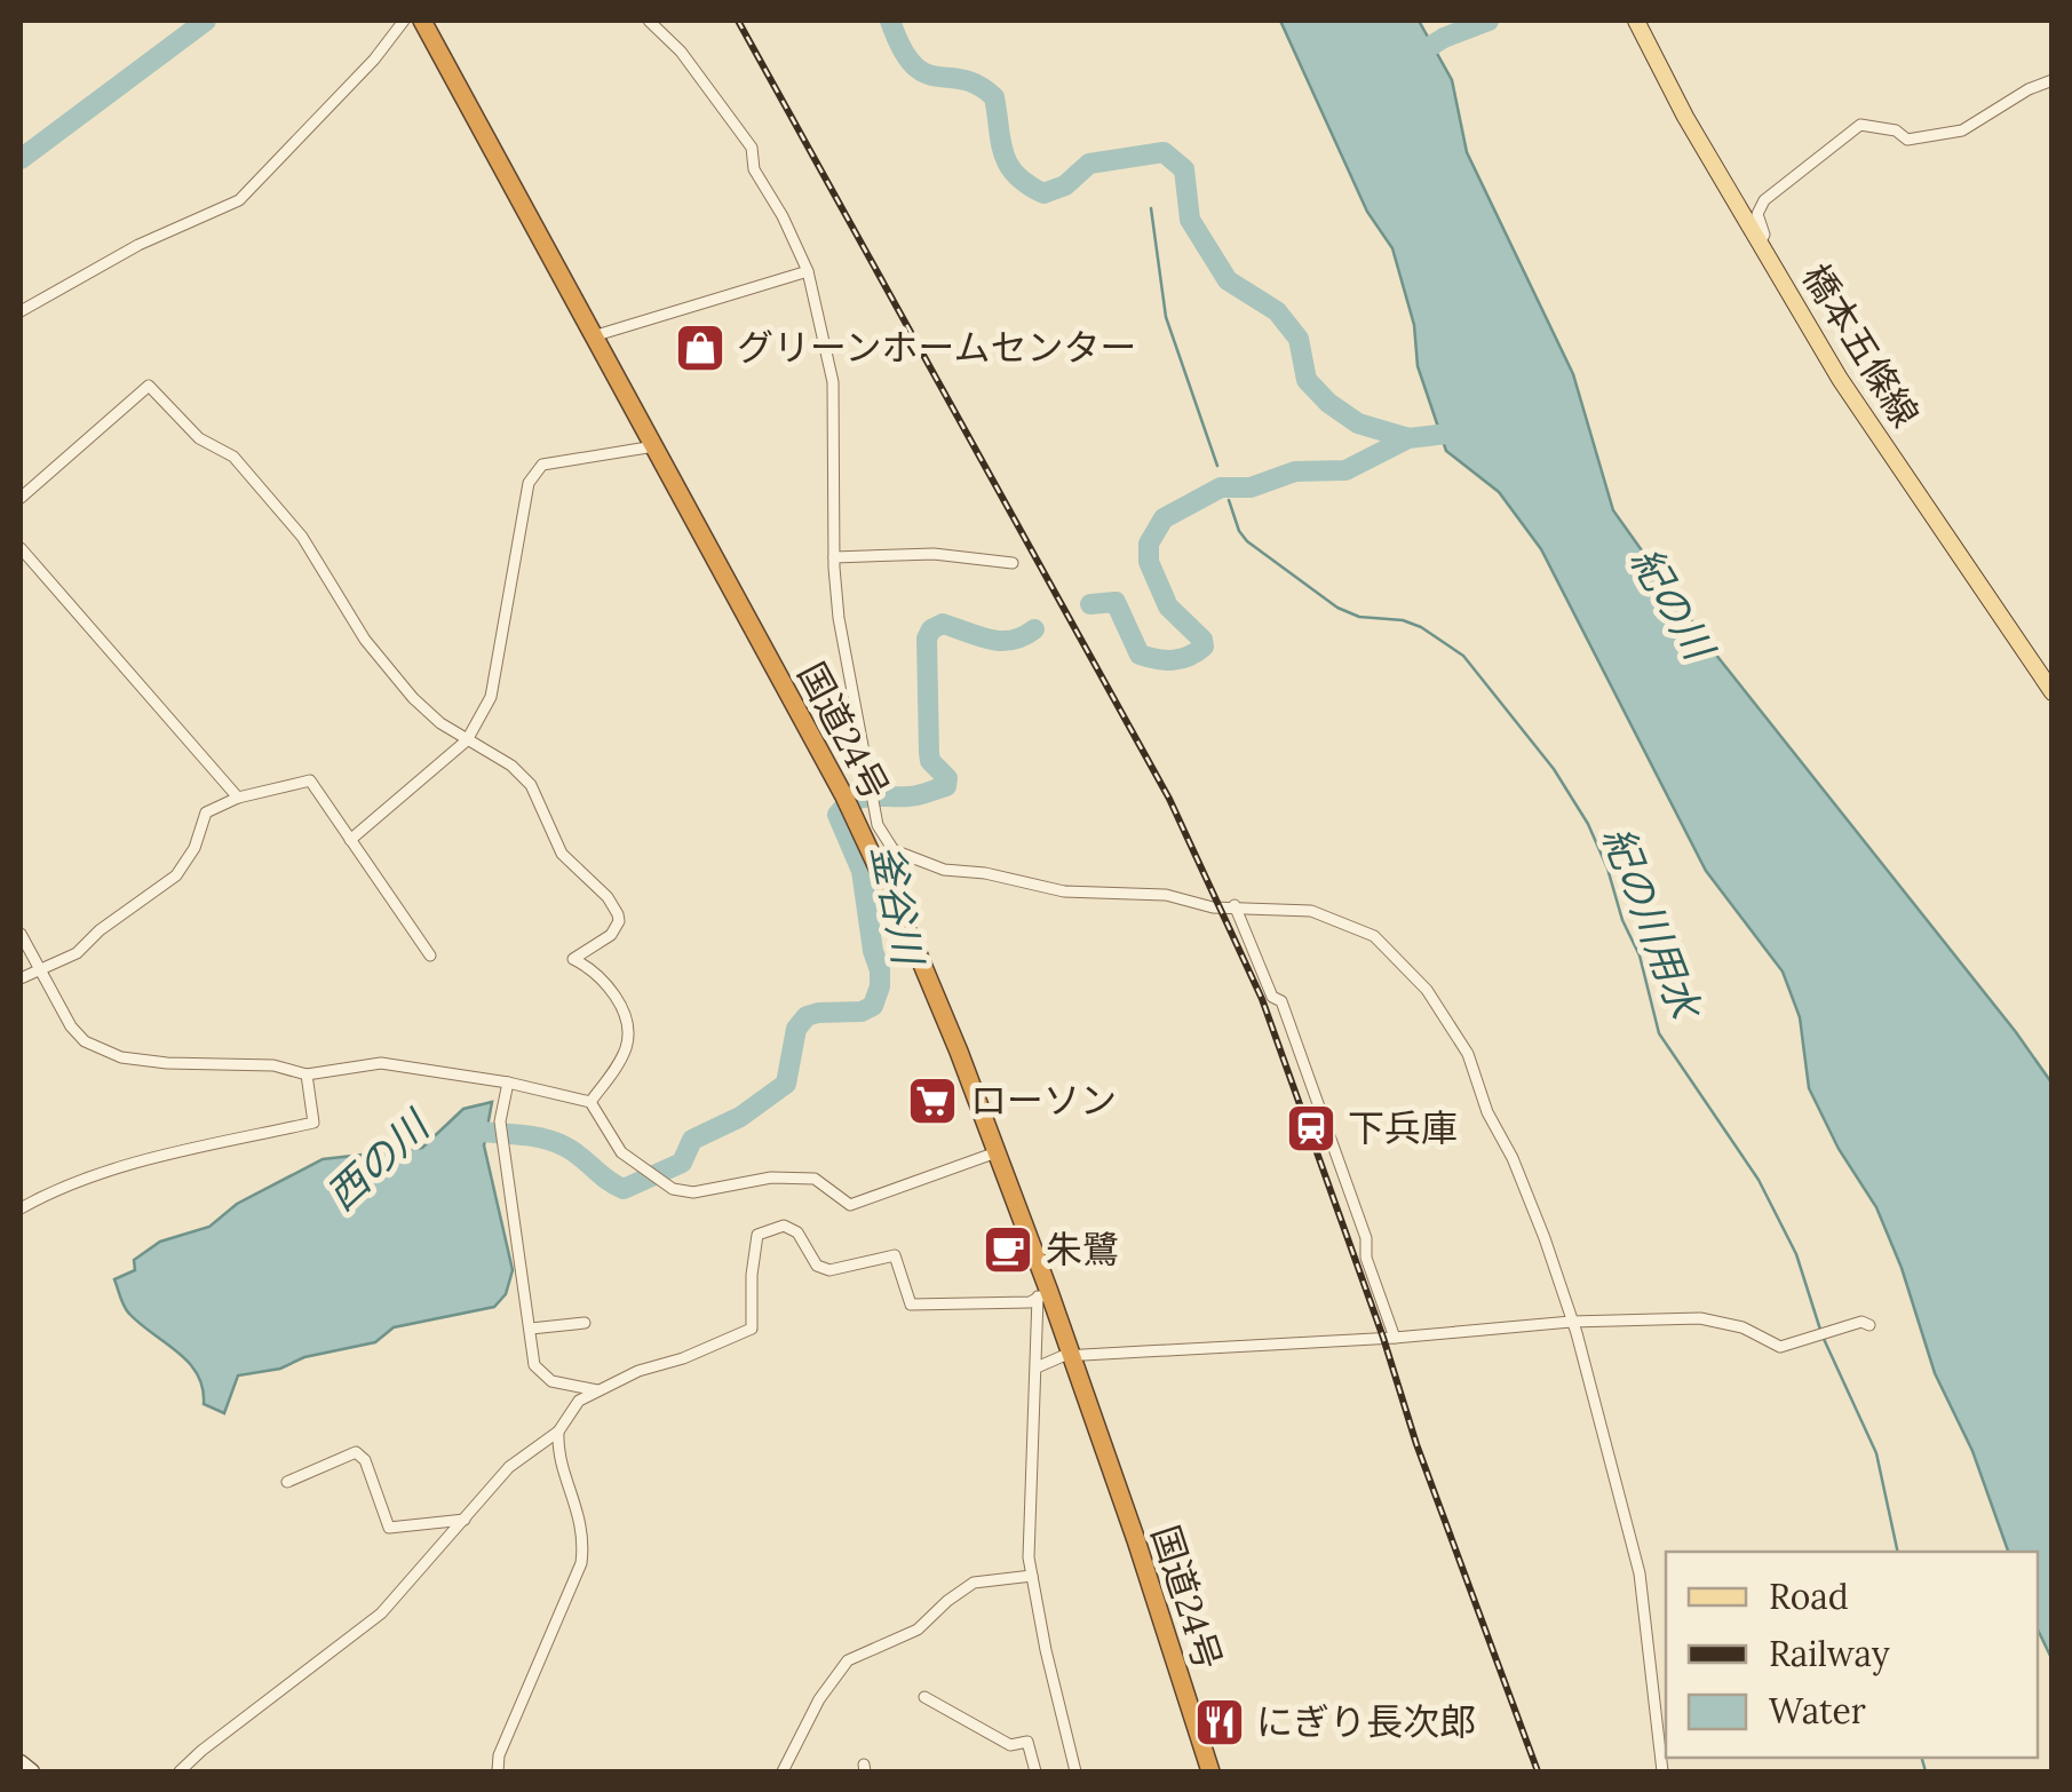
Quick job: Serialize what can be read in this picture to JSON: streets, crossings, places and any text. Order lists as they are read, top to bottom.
{
  "streets": {
    "highway": ["国道24号"],
    "main road": ["橋本五條線"]
  },
  "water": [
    "紀の川",
    "釜谷川",
    "紀の川用水",
    "西の川"
  ],
  "places": {
    "shop": ["グリーンホームセンター"],
    "supermarket": ["ローソン"],
    "station": ["下兵庫"],
    "cafe": ["朱鷺"],
    "restaurant": ["にぎり長次郎"]
  },
  "legend": ["Road", "Railway", "Water"]
}
